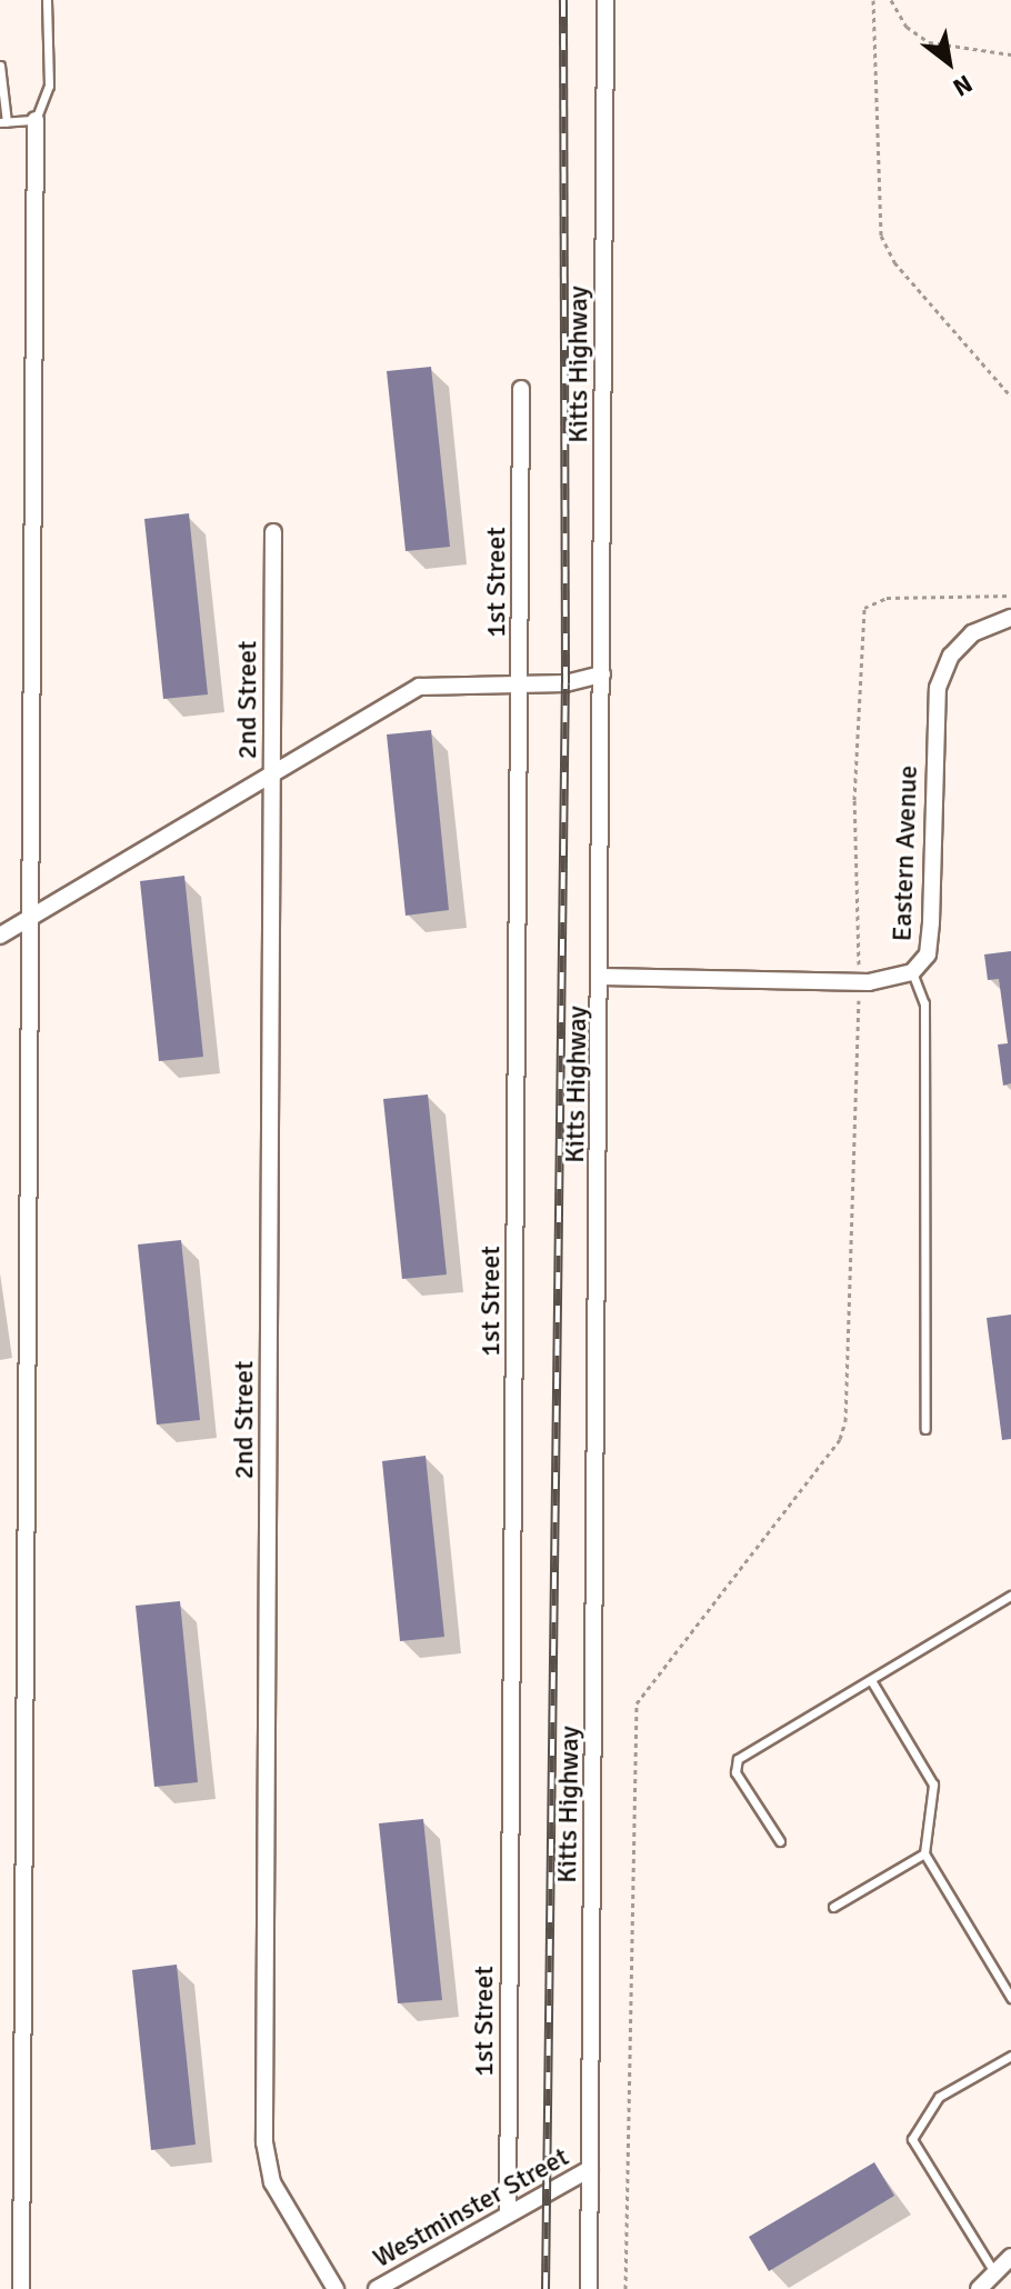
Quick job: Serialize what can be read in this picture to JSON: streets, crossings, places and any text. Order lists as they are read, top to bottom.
{
  "streets": {
    "street": [
      "Kitts Highway",
      "1st Street",
      "2nd Street",
      "Eastern Avenue",
      "Westminster Street"
    ]
  },
  "crossings": [
    ["Kitts Highway", "Eastern Avenue"],
    ["Kitts Highway", "Westminster Street"],
    ["1st Street", "Westminster Street"]
  ],
  "north": "bottom right"
}
